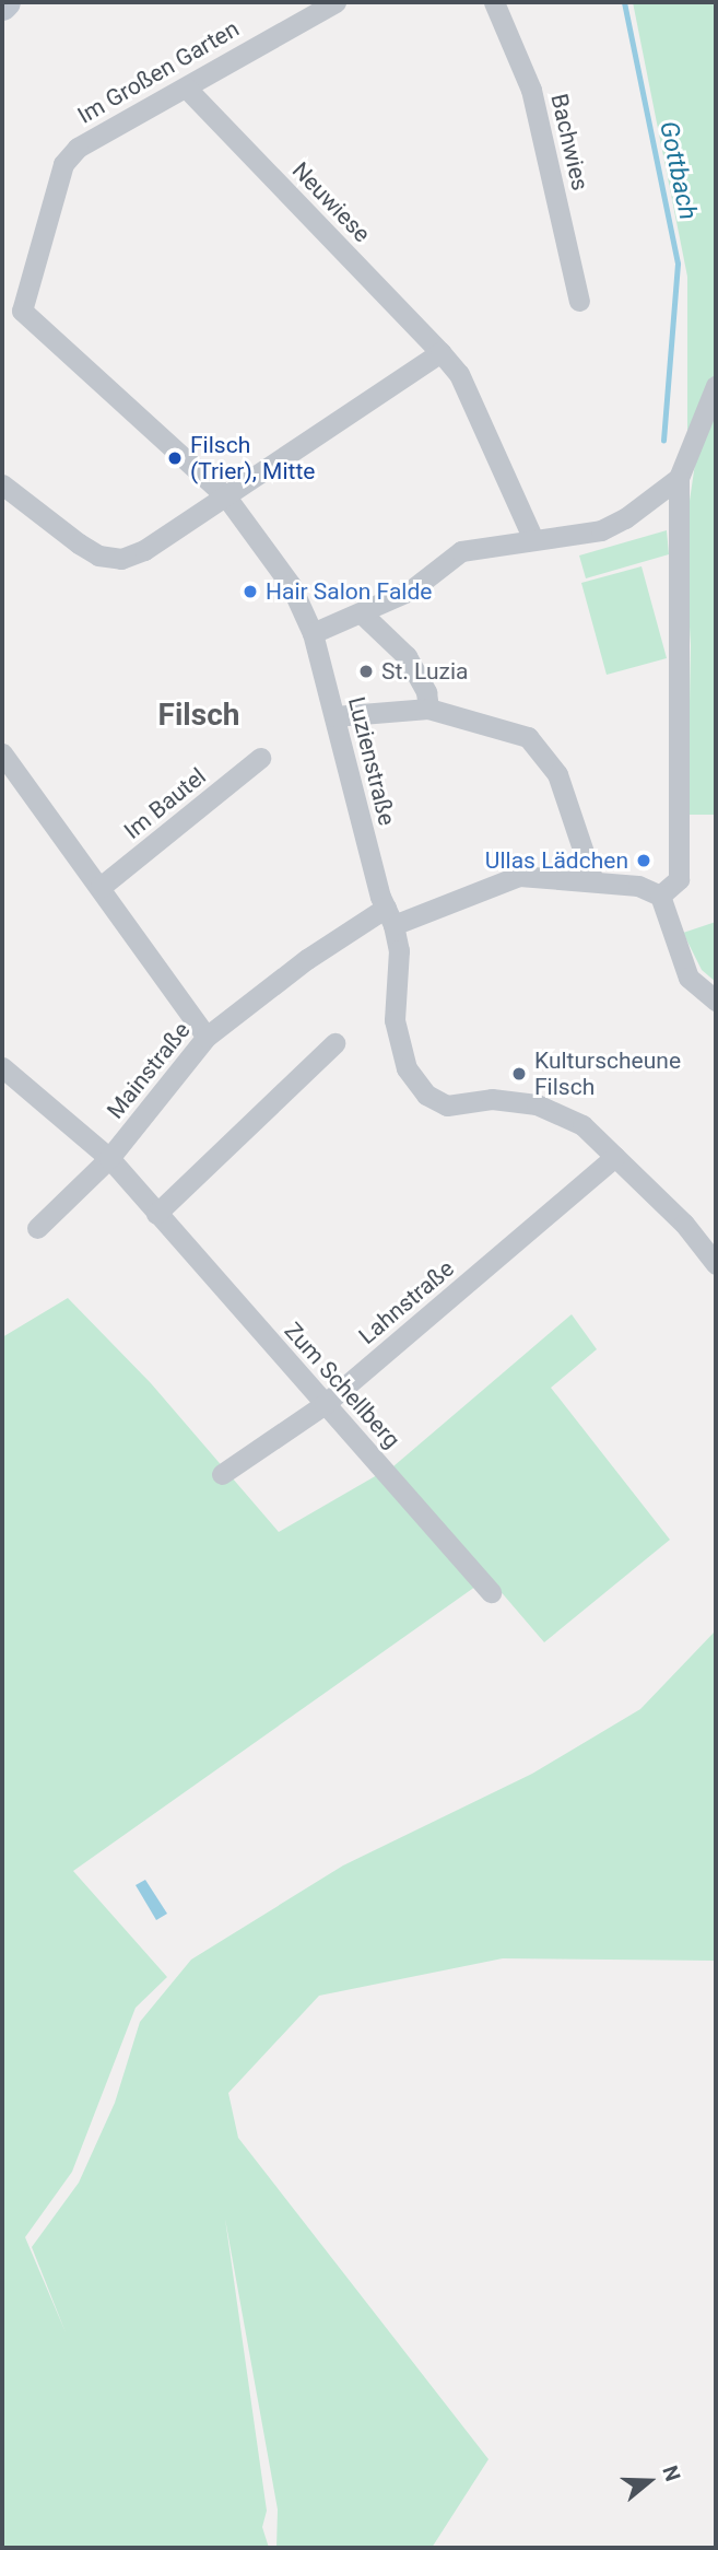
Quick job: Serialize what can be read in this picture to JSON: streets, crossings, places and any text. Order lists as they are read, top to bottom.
{
  "streets": {
    "street": [
      "Im Großen Garten",
      "Bachwies",
      "Neuwiese",
      "Luzienstraße",
      "Im Bautel",
      "Mainstraße",
      "Lahnstraße",
      "Zum Schellberg"
    ]
  },
  "crossings": [
    ["Im Großen Garten", "Neuwiese"],
    ["Im Großen Garten", "Luzienstraße"],
    ["Luzienstraße", "Mainstraße"],
    ["Luzienstraße", "Lahnstraße"],
    ["Mainstraße", "Zum Schellberg"],
    ["Lahnstraße", "Zum Schellberg"]
  ],
  "districts": ["Filsch"],
  "water": ["Gottbach"],
  "places": [
    "Filsch (Trier), Mitte",
    "Hair Salon Falde",
    "St. Luzia",
    "Ullas Lädchen",
    "Kulturscheune Filsch"
  ],
  "north": "right"
}
